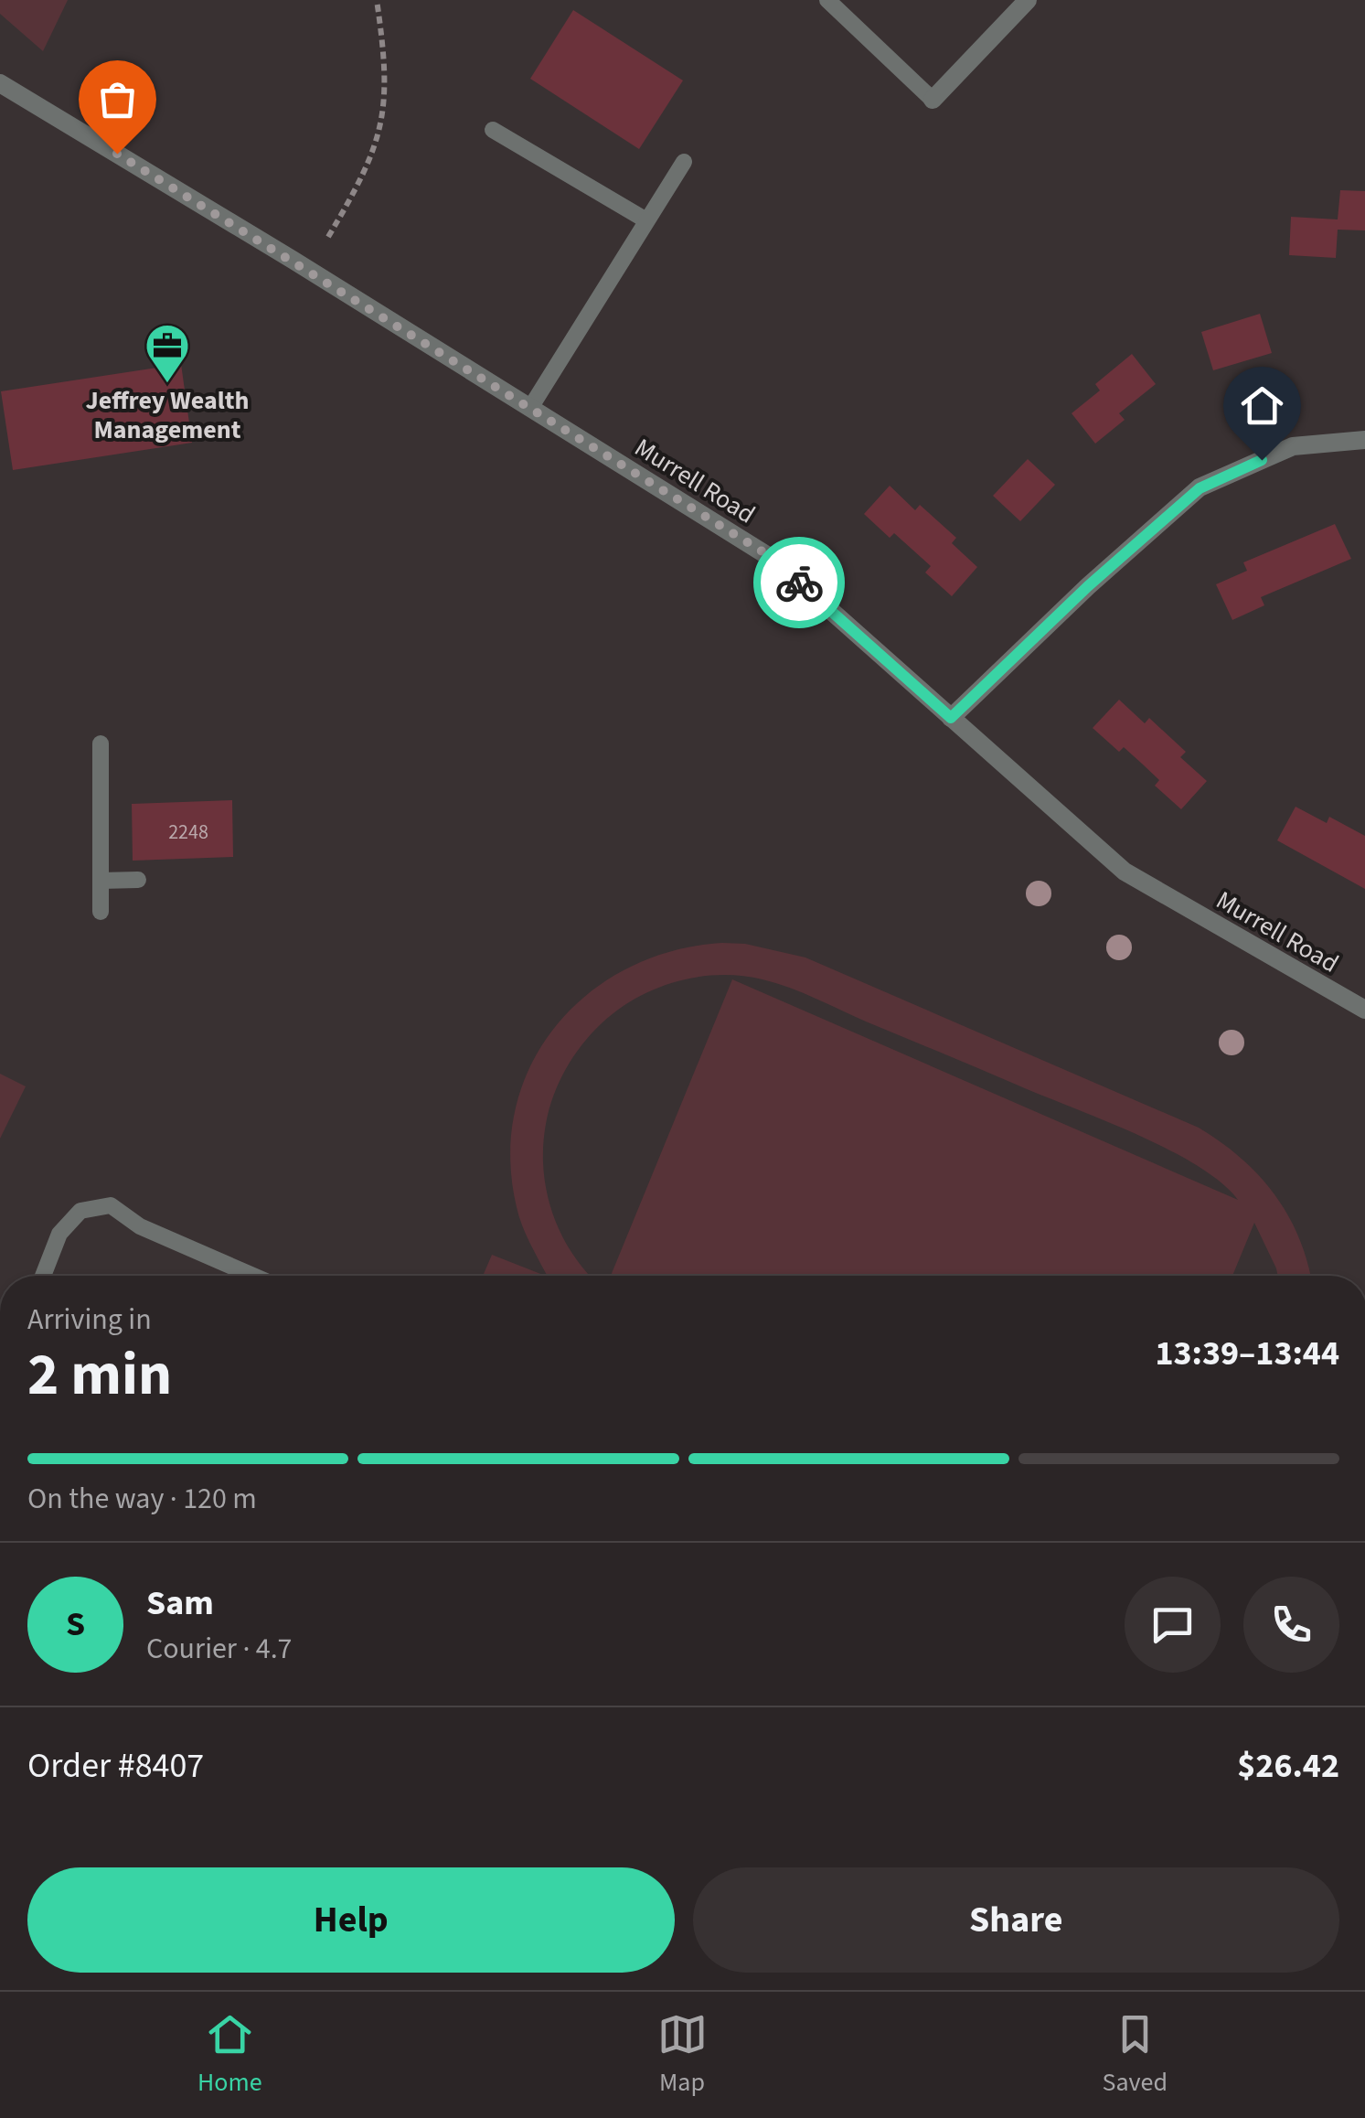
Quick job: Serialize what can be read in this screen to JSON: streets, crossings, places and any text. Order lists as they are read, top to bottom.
{
  "streets": {
    "street": ["Murrell Road"]
  },
  "places": {
    "office": ["Jeffrey Wealth Management"]
  },
  "house_numbers": ["2248"],
  "page": {
    "heading": ["2 min", "Arriving in", "13:39–13:44"],
    "panel": [
      "Sam",
      "Courier · 4.7",
      "Order #8407",
      "$26.42"
    ],
    "bar": "On the way · 120 m",
    "round": "S",
    "buttons": ["Help", "Share"],
    "tabs": ["Home", "Map", "Saved"]
  }
}
